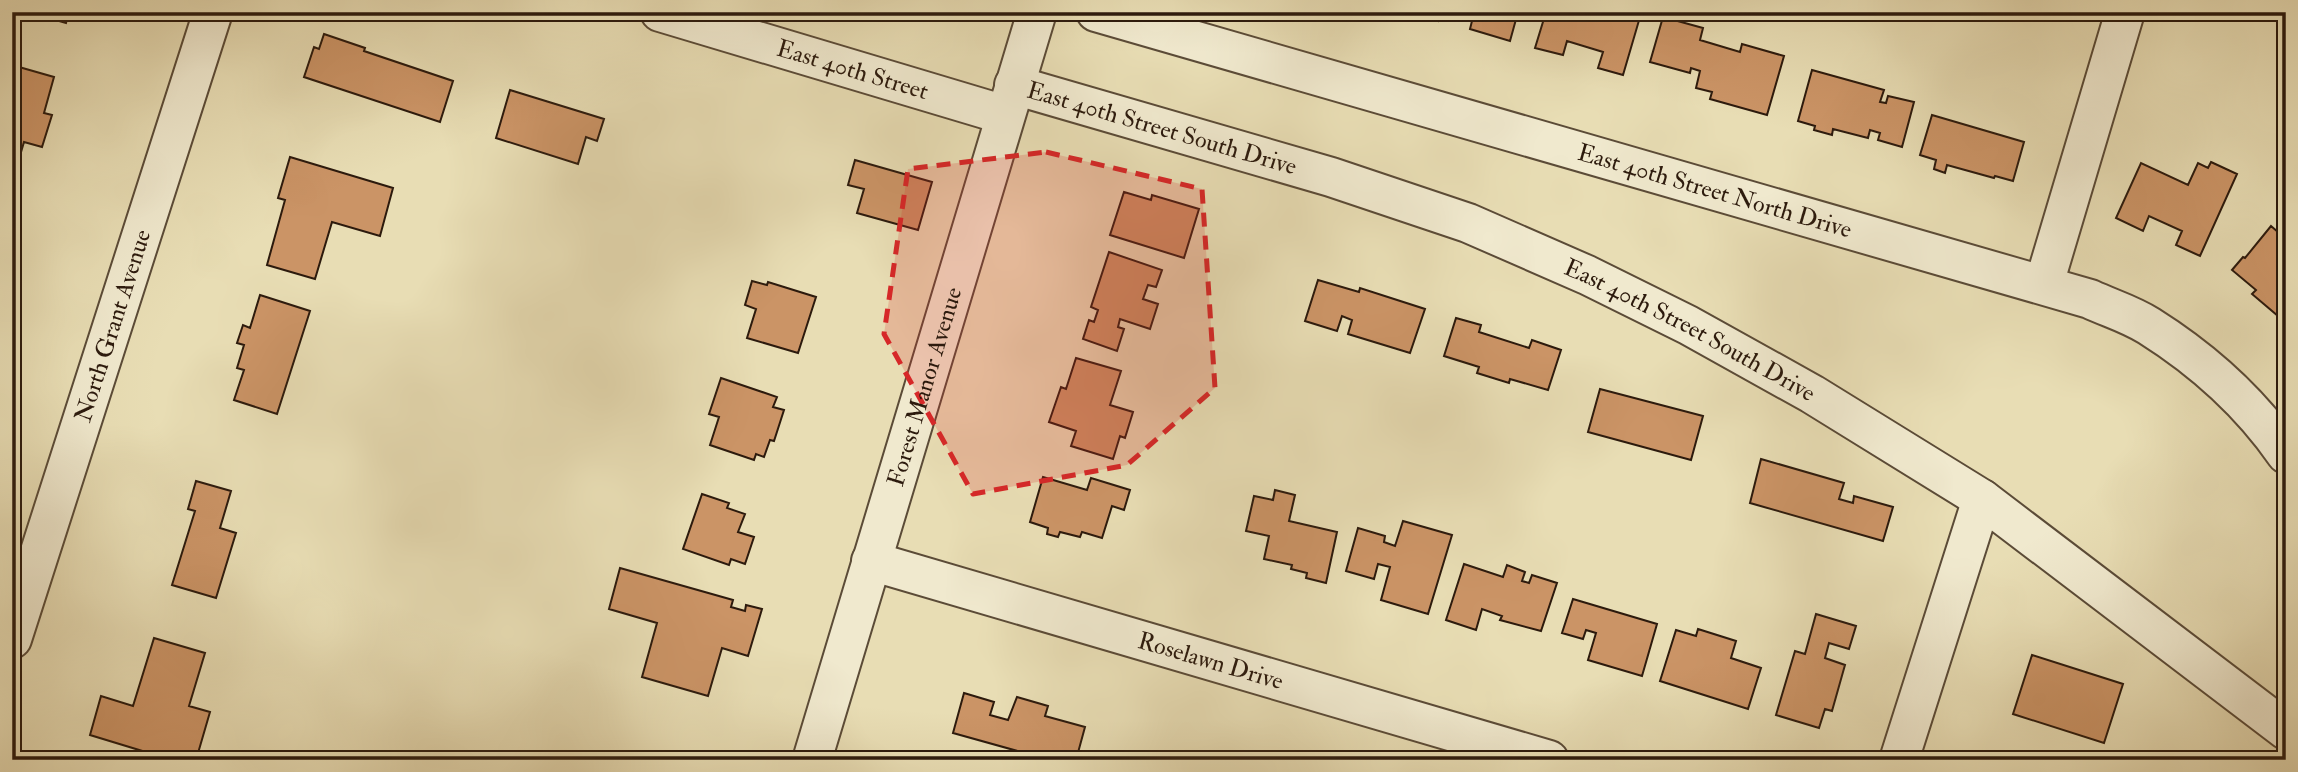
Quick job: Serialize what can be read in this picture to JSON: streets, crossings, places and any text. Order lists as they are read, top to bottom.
{
  "streets": {
    "street": [
      "East 40th Street",
      "East 40th Street South Drive",
      "East 40th Street North Drive",
      "North Grant Avenue",
      "Forest Manor Avenue",
      "Roselawn Drive"
    ]
  },
  "crossings": [
    ["East 40th Street", "East 40th Street South Drive"],
    ["East 40th Street", "Forest Manor Avenue"],
    ["East 40th Street South Drive", "Forest Manor Avenue"],
    ["Forest Manor Avenue", "Roselawn Drive"]
  ]
}
